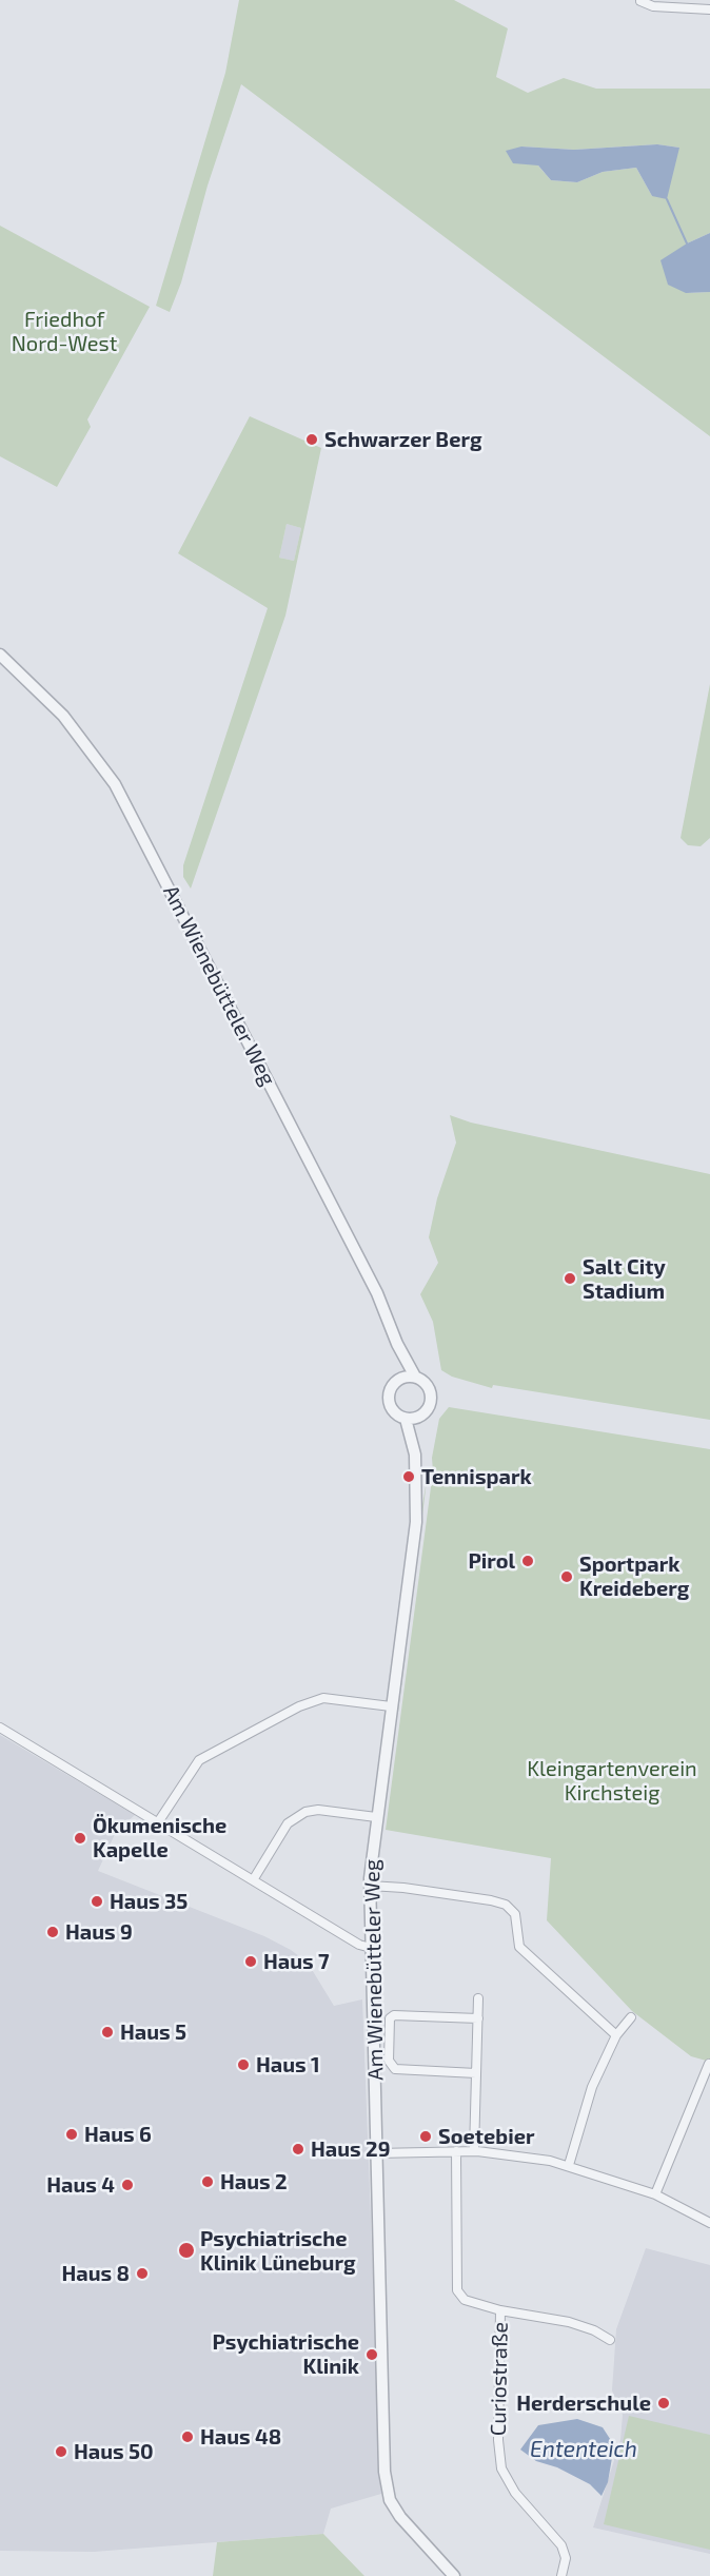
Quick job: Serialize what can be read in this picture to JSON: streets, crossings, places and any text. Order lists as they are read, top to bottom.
{
  "streets": {
    "street": ["Am Wienebütteler Weg", "Curiostraße"]
  },
  "water": ["Ententeich"],
  "parks": ["Friedhof Nord-West", "Kleingartenverein Kirchsteig"],
  "places": [
    "Schwarzer Berg",
    "Salt City Stadium",
    "Tennispark",
    "Pirol",
    "Sportpark Kreideberg",
    "Ökumenische Kapelle",
    "Haus 35",
    "Haus 9",
    "Haus 7",
    "Haus 5",
    "Haus 1",
    "Haus 6",
    "Soetebier",
    "Haus 29",
    "Haus 2",
    "Haus 4",
    "Psychiatrische Klinik Lüneburg",
    "Haus 8",
    "Psychiatrische Klinik",
    "Herderschule",
    "Haus 48",
    "Haus 50"
  ]
}
